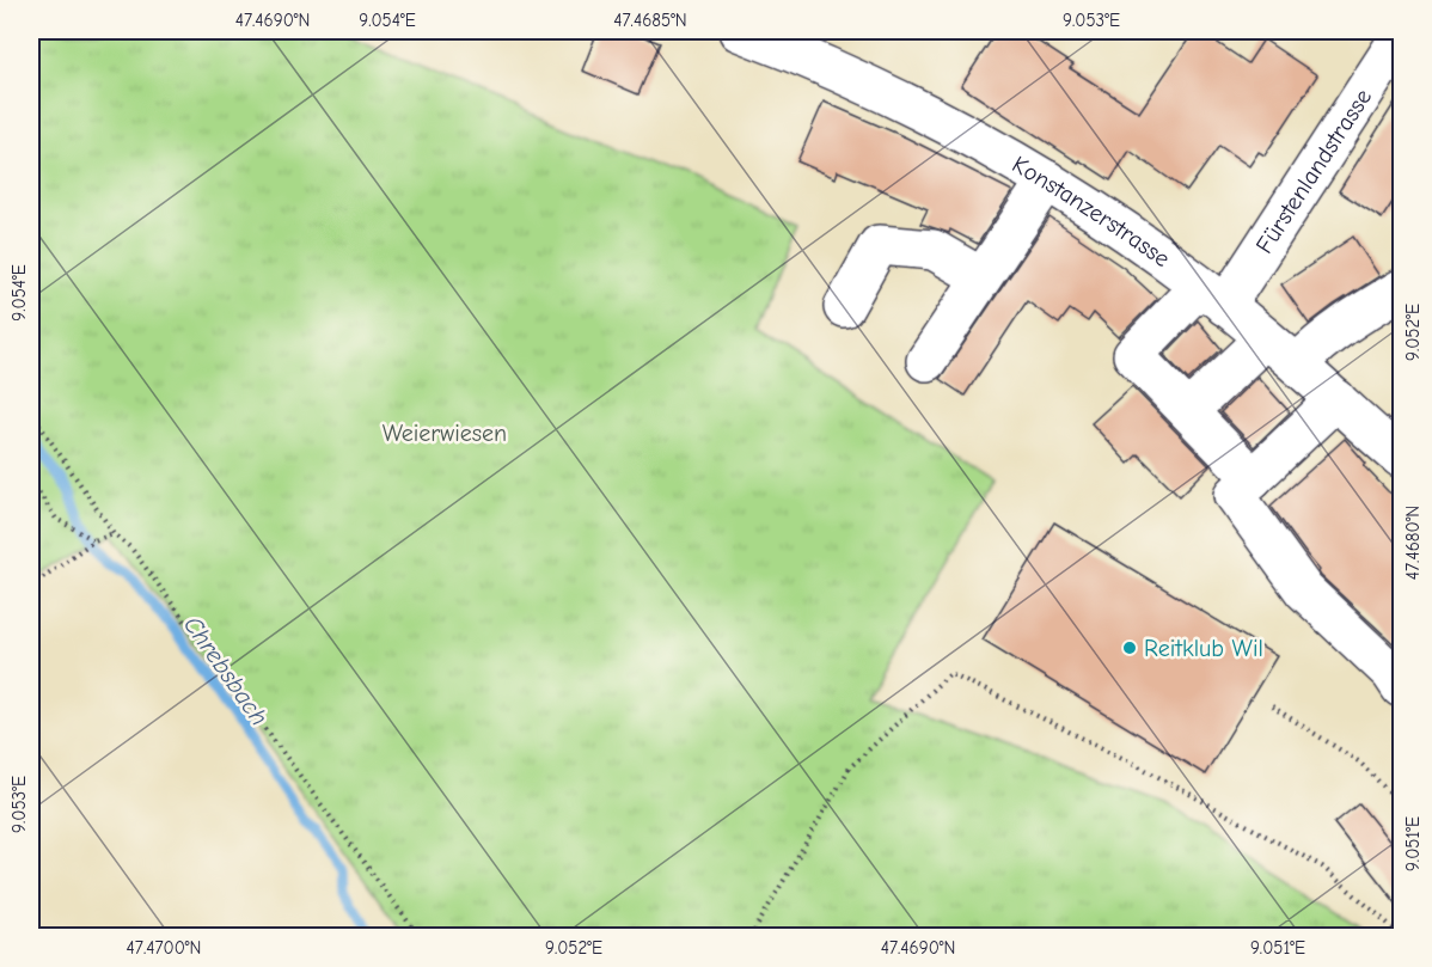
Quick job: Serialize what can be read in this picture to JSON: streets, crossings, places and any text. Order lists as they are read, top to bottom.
{
  "streets": {
    "main road": ["Fürstenlandstrasse", "Konstanzerstrasse"]
  },
  "crossings": [
    ["Fürstenlandstrasse", "Konstanzerstrasse"]
  ],
  "water": ["Chrebsbach"],
  "parks": ["Weierwiesen"],
  "places": ["Reitklub Wil"],
  "coordinates": [
    "47.4690°N",
    "9.054°E",
    "47.4685°N",
    "9.053°E",
    "9.052°E",
    "47.4680°N",
    "9.051°E",
    "47.4700°N"
  ]
}
